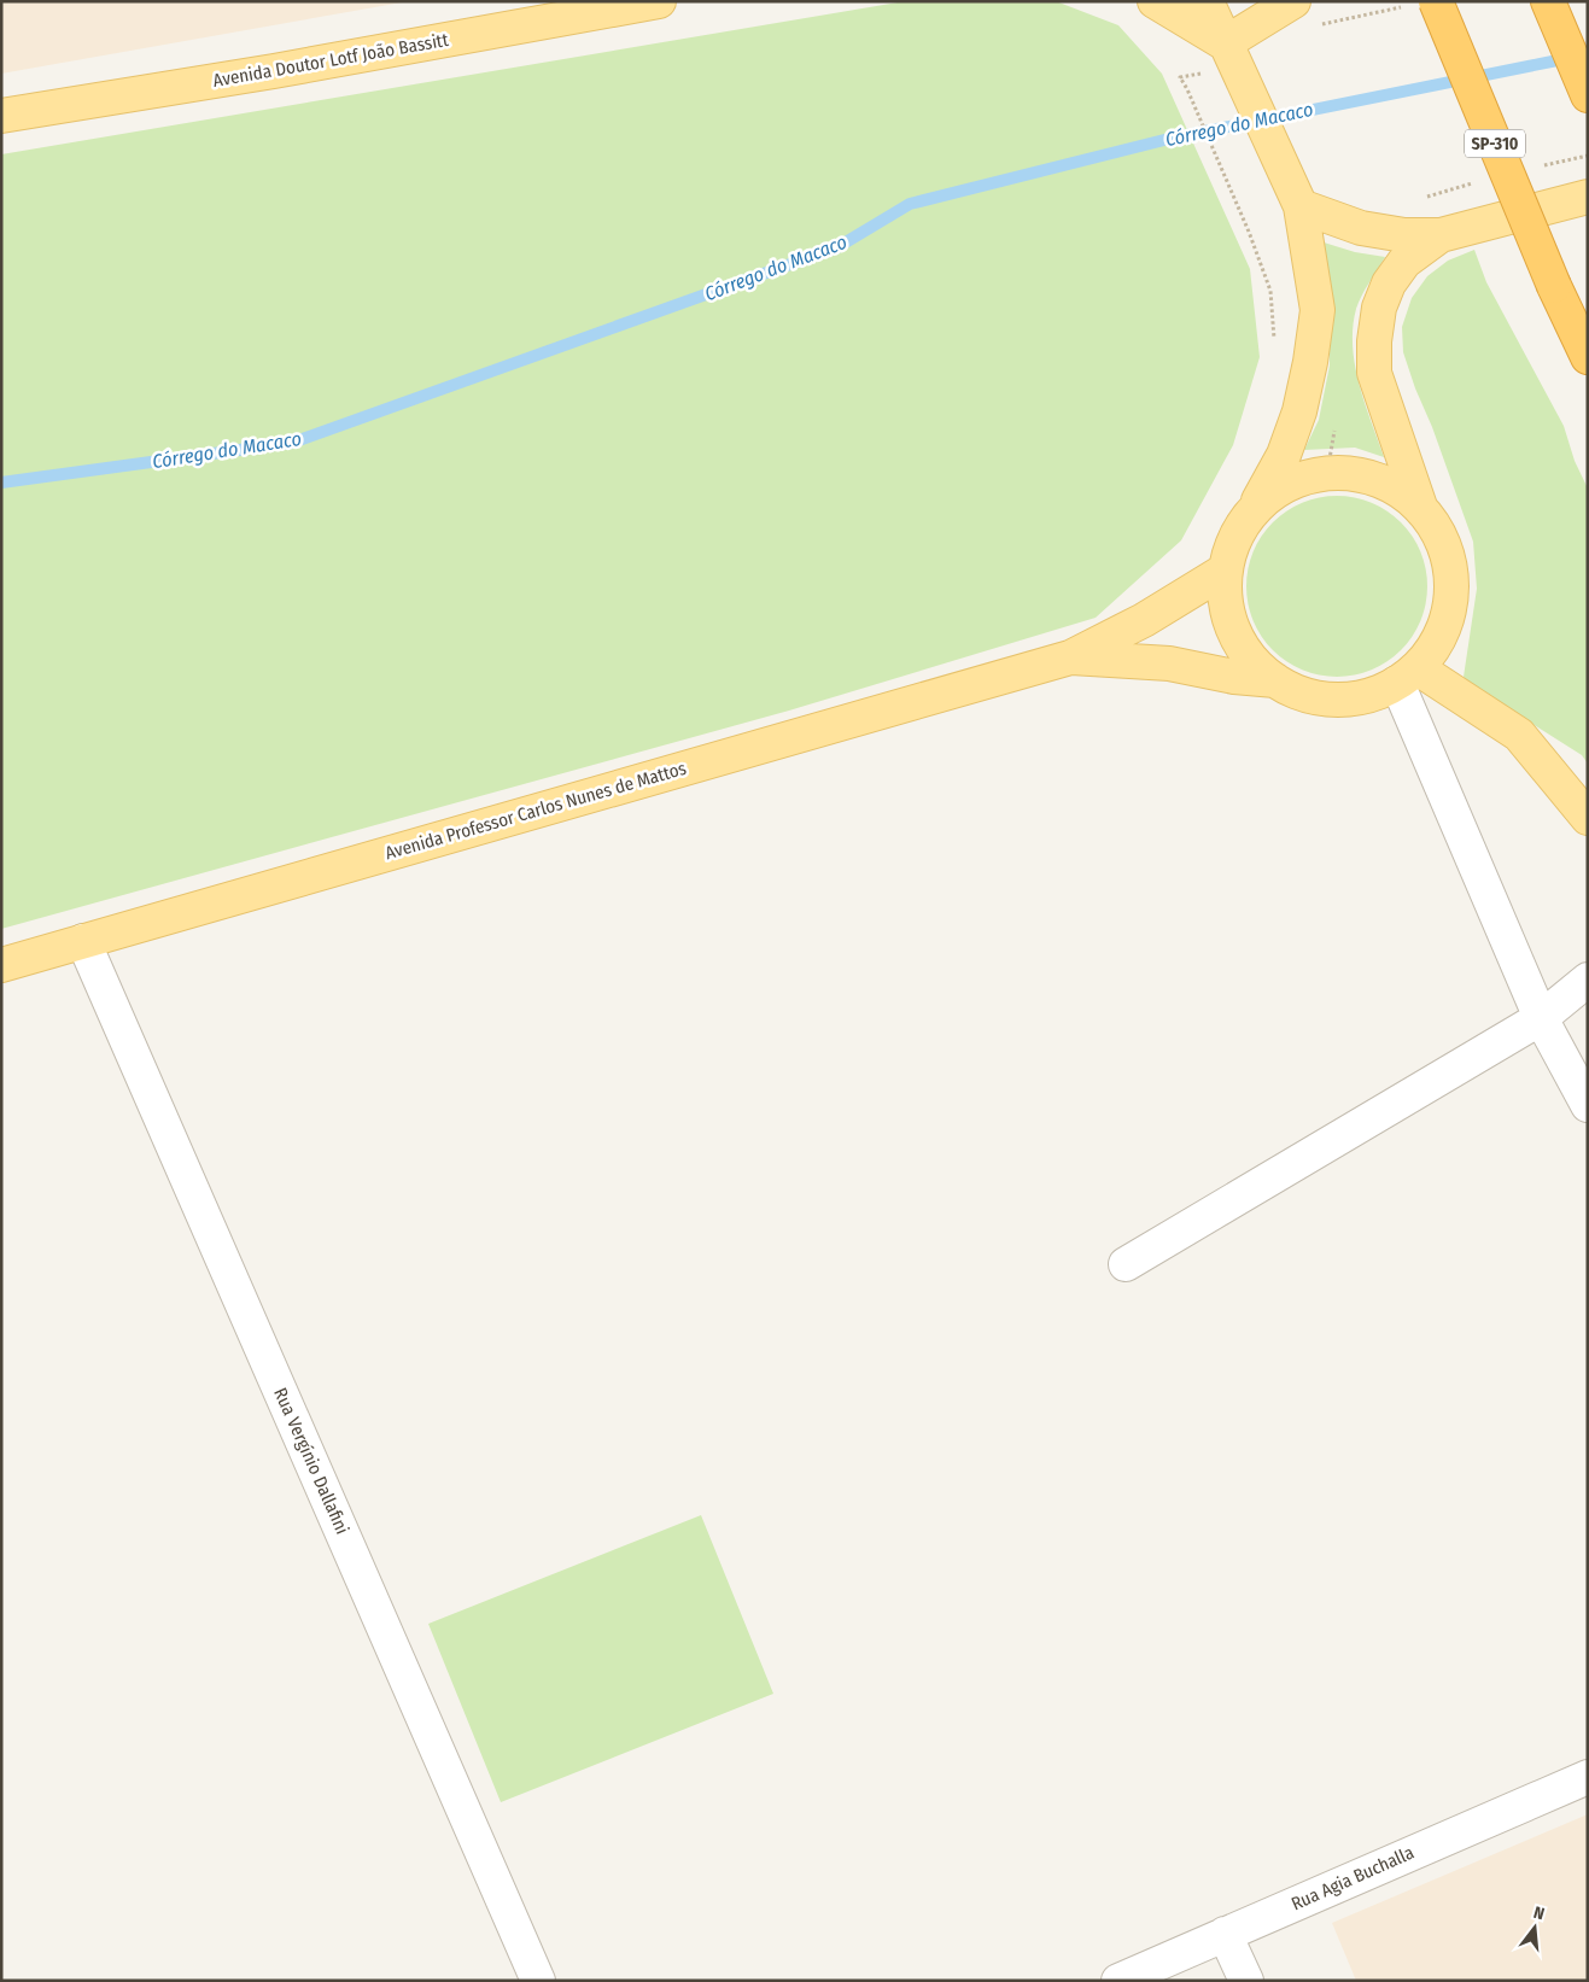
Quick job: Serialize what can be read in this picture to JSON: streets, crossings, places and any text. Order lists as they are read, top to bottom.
{
  "streets": {
    "highway": ["SP-310"],
    "main road": ["Avenida Doutor Lotf João Bassitt", "Avenida Professor Carlos Nunes de Mattos"],
    "street": ["Rua Vergínio Dallafini", "Rua Agia Buchalla"]
  },
  "crossings": [
    ["Avenida Professor Carlos Nunes de Mattos", "Rua Vergínio Dallafini"]
  ],
  "water": ["Córrego do Macaco"],
  "north": "top"
}
